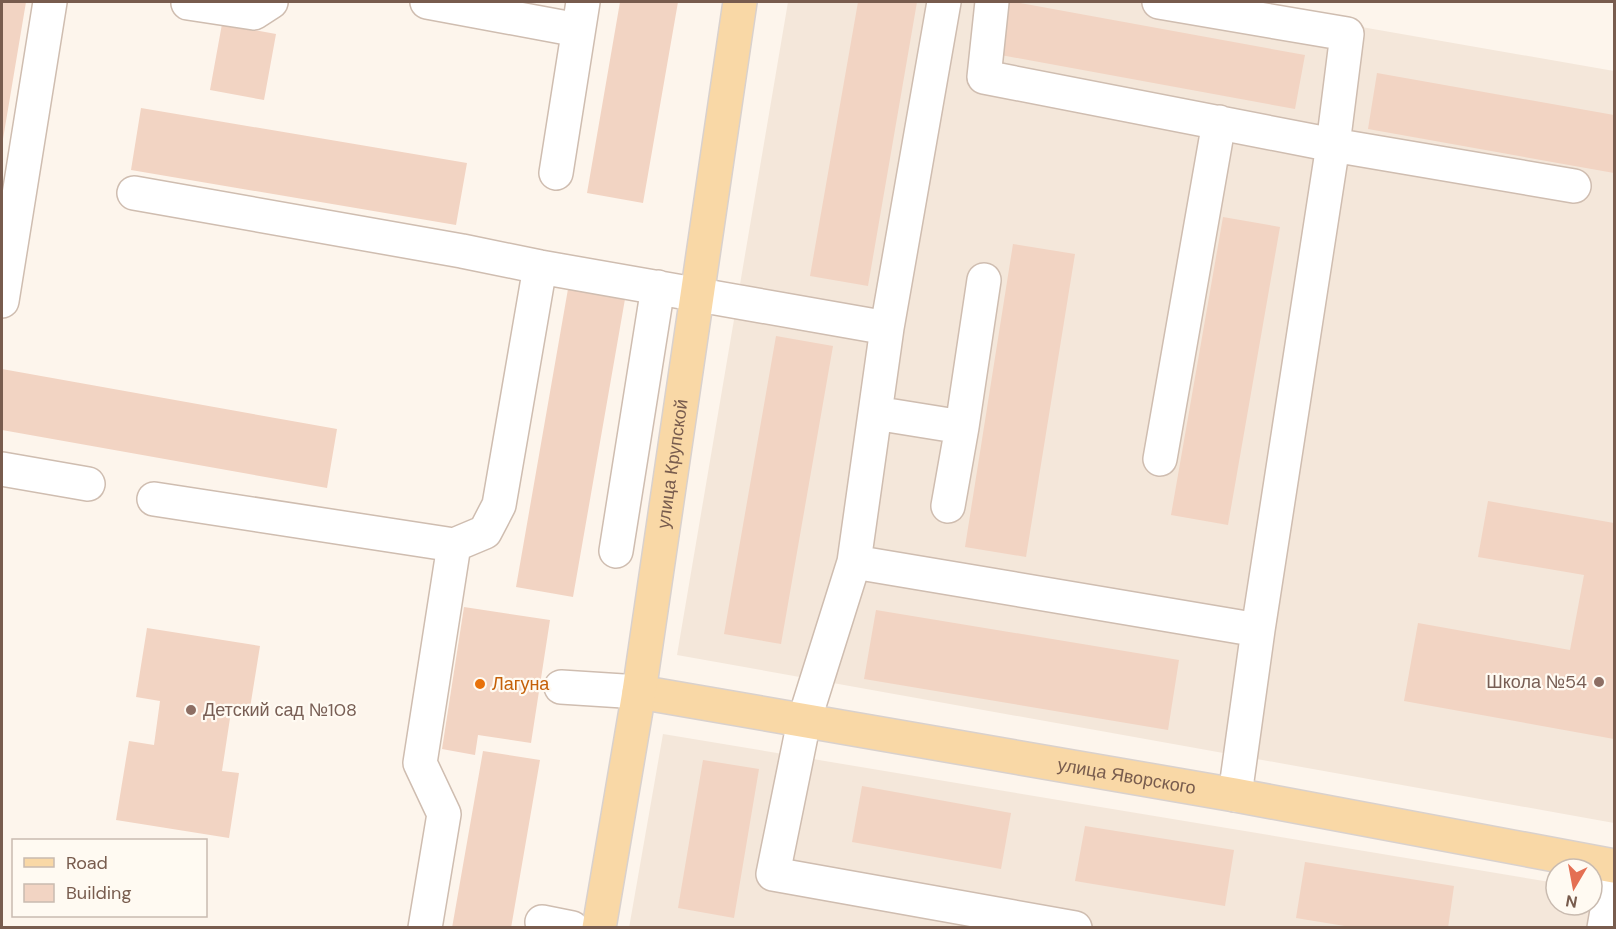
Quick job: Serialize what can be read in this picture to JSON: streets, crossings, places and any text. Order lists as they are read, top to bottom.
{
  "streets": {
    "main road": ["улица Крупской", "улица Яворского"]
  },
  "crossings": [
    ["улица Крупской", "улица Яворского"]
  ],
  "places": ["Школа №54", "Лагуна", "Детский сад №108"],
  "legend": ["Road", "Building"],
  "north": "bottom"
}
